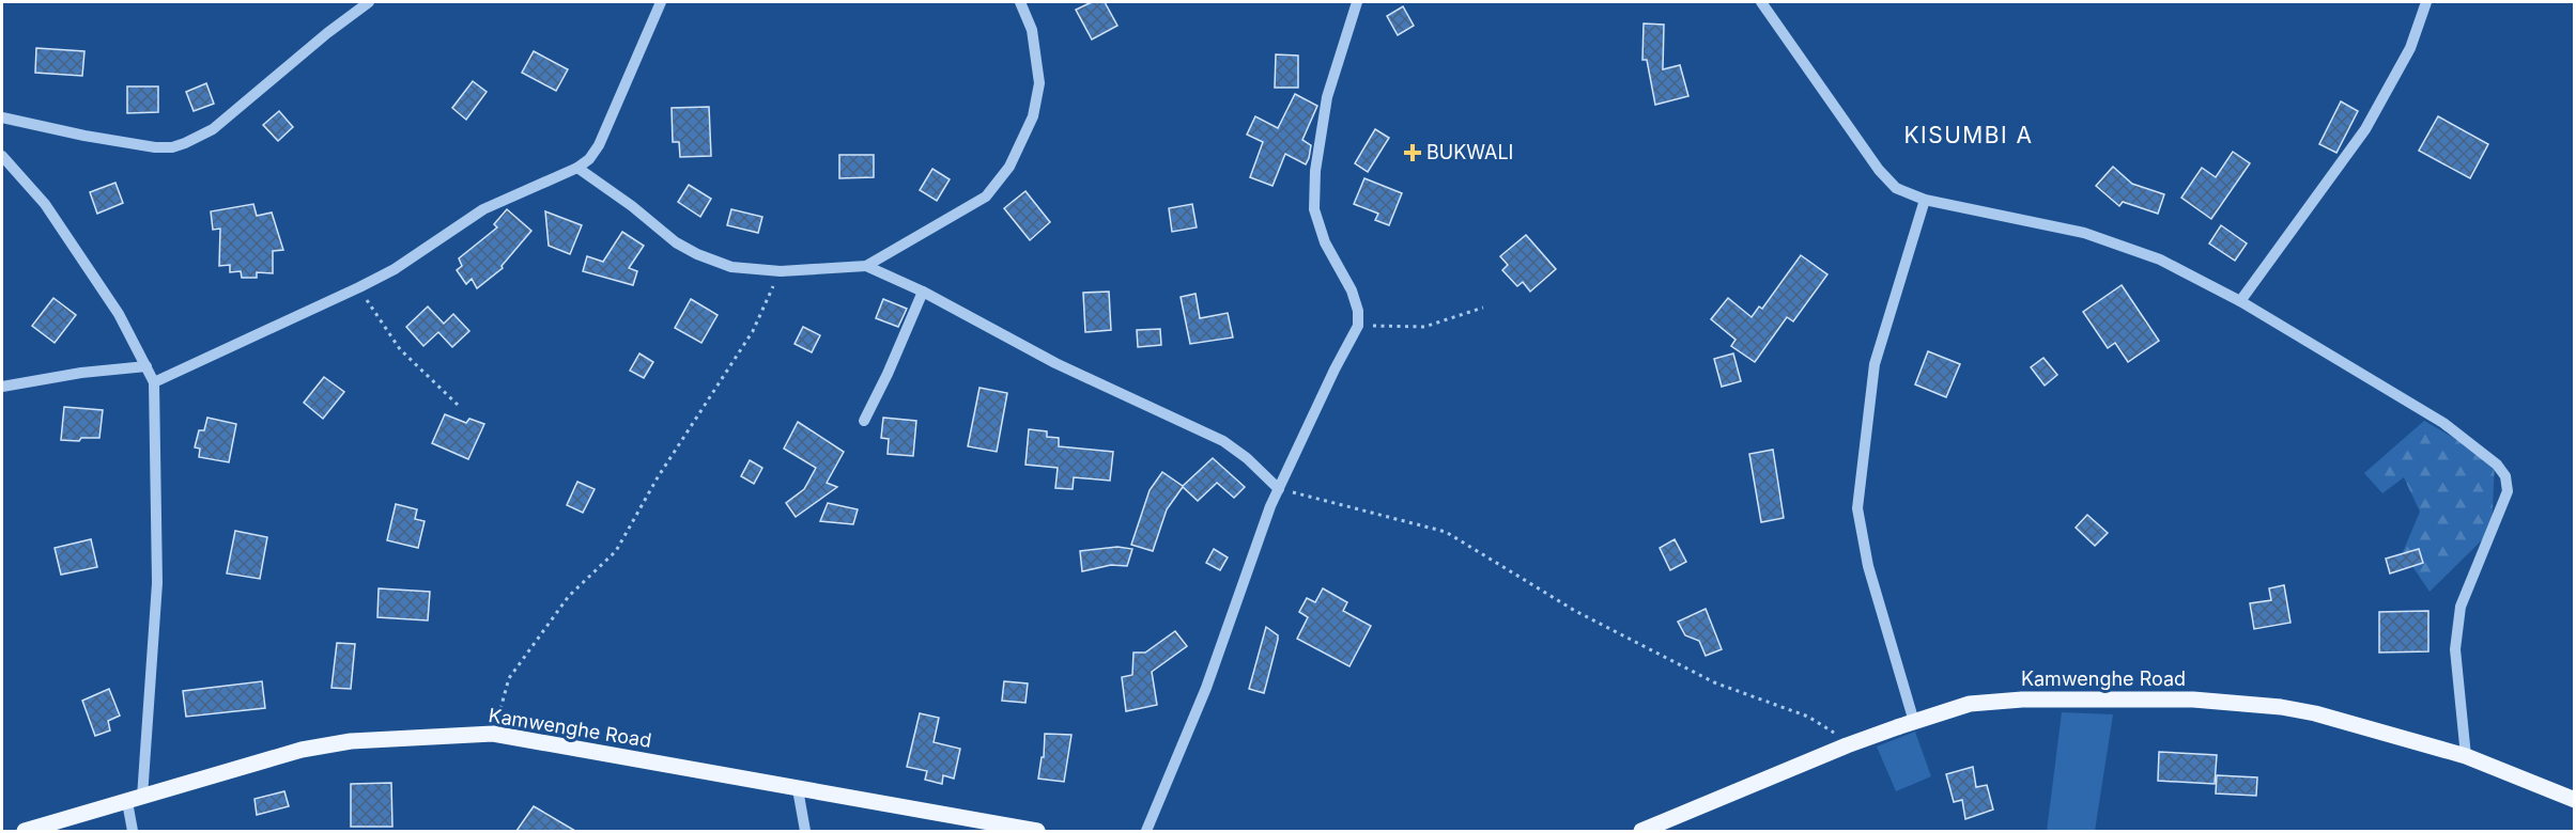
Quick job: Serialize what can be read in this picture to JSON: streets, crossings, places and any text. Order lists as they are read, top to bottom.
{
  "streets": {
    "main road": ["Kamwenghe Road"]
  },
  "districts": ["KISUMBI A"],
  "places": {
    "health": ["BUKWALI"]
  }
}
